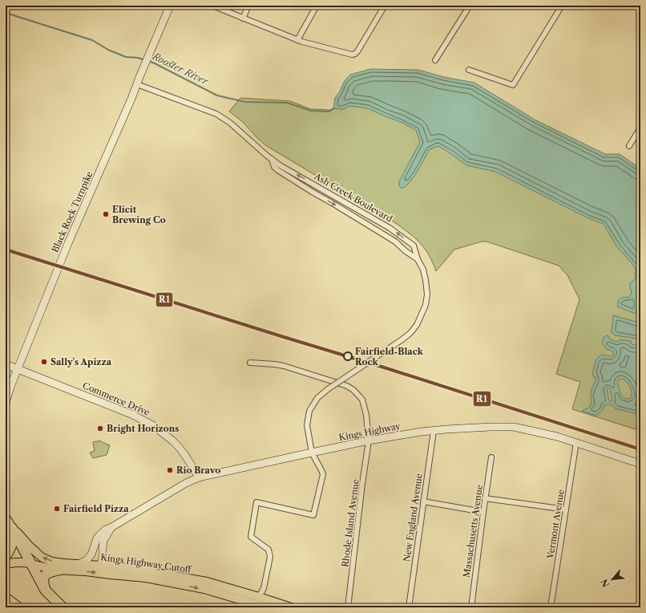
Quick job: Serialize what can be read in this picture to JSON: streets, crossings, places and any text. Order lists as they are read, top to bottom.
{
  "streets": {
    "main road": [
      "Black Rock Turnpike",
      "Commerce Drive",
      "Kings Highway",
      "Kings Highway Cutoff"
    ],
    "street": [
      "Ash Creek Boulevard",
      "New England Avenue",
      "Rhode Island Avenue",
      "Vermont Avenue",
      "Massachusetts Avenue"
    ]
  },
  "crossings": [
    ["Ash Creek Boulevard", "Black Rock Turnpike"],
    ["Ash Creek Boulevard", "Kings Highway"],
    ["Ash Creek Boulevard", "Kings Highway Cutoff"],
    ["Black Rock Turnpike", "Commerce Drive"],
    ["Commerce Drive", "Kings Highway"],
    ["Kings Highway", "New England Avenue"],
    ["Kings Highway", "Rhode Island Avenue"],
    ["Kings Highway", "Vermont Avenue"],
    ["Kings Highway", "Kings Highway Cutoff"]
  ],
  "water": ["Rooster River"],
  "places": [
    "Elicit Brewing Co",
    "Fairfield-Black Rock",
    "Sally's Apizza",
    "Bright Horizons",
    "Rio Bravo",
    "Fairfield Pizza"
  ],
  "lines": ["transit line R1"],
  "north": "bottom left"
}
